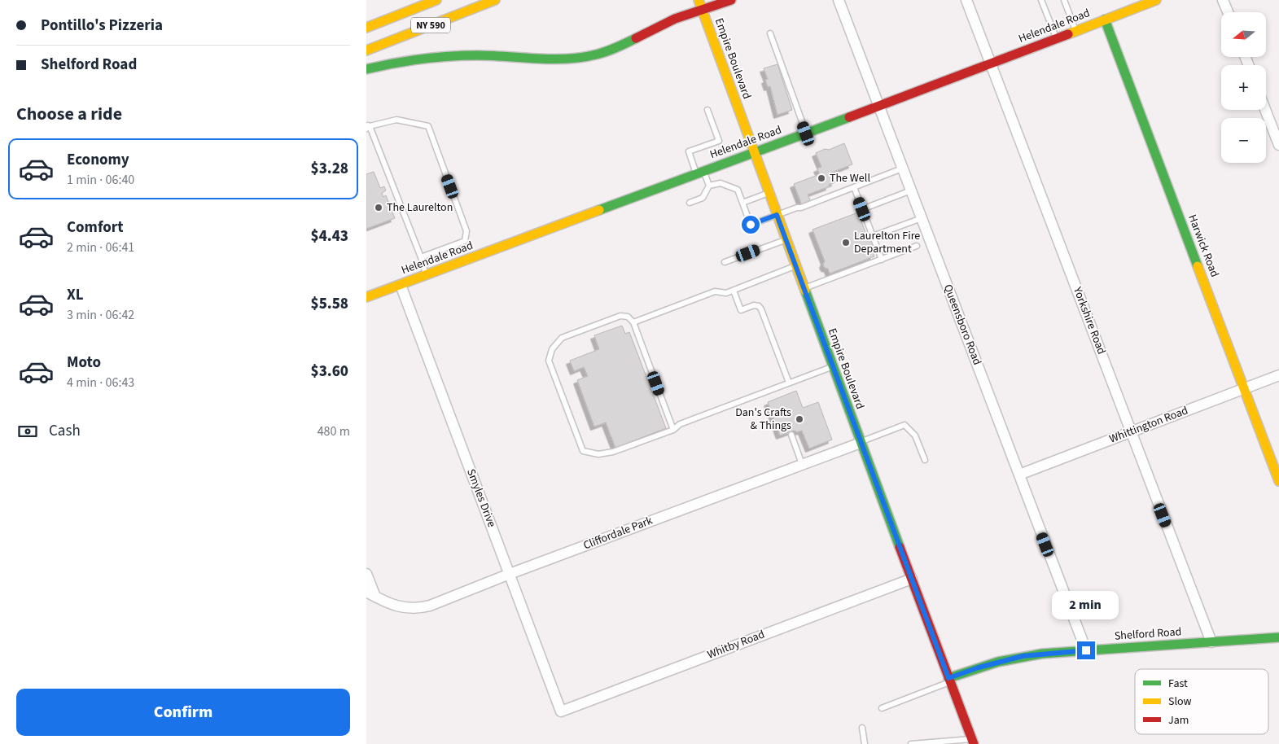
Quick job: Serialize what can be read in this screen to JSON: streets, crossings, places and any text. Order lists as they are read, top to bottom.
{
  "streets": {
    "main road": [
      "NY 590",
      "Helendale Road",
      "Empire Boulevard",
      "Harwick Road",
      "Shelford Road"
    ],
    "street": [
      "Yorkshire Road",
      "Queensboro Road",
      "Whittington Road",
      "Smyles Drive",
      "Cliffordale Park",
      "Whitby Road"
    ]
  },
  "crossings": [
    ["Helendale Road", "Empire Boulevard"],
    ["Helendale Road", "Harwick Road"],
    ["Helendale Road", "Yorkshire Road"],
    ["Helendale Road", "Queensboro Road"],
    ["Helendale Road", "Smyles Drive"],
    ["Empire Boulevard", "Cliffordale Park"],
    ["Empire Boulevard", "Shelford Road"],
    ["Empire Boulevard", "Whitby Road"],
    ["Harwick Road", "Whittington Road"],
    ["Yorkshire Road", "Whittington Road"],
    ["Yorkshire Road", "Shelford Road"],
    ["Queensboro Road", "Whittington Road"],
    ["Queensboro Road", "Shelford Road"],
    ["Smyles Drive", "Cliffordale Park"],
    ["Smyles Drive", "Whitby Road"]
  ],
  "places": [
    "The Well",
    "The Laurelton",
    "Laurelton Fire Department",
    "Dan's Crafts & Things"
  ],
  "legend": ["Fast", "Slow", "Jam"],
  "north": "left",
  "page": {
    "banner": ["Pontillo's Pizzeria", "Shelford Road"],
    "map_buttons": ["+", "−"],
    "heading": "Choose a ride",
    "list": [
      {
        "name": "Economy",
        "note": "1 min · 06:40",
        "value": "$3.28"
      },
      {
        "name": "Comfort",
        "note": "2 min · 06:41",
        "value": "$4.43"
      },
      {
        "name": "XL",
        "note": "3 min · 06:42",
        "value": "$5.58"
      },
      {
        "name": "Moto",
        "note": "4 min · 06:43",
        "value": "$3.60"
      }
    ],
    "pay": ["Cash", "480 m"],
    "bubble": "2 min",
    "buttons": "Confirm"
  }
}
